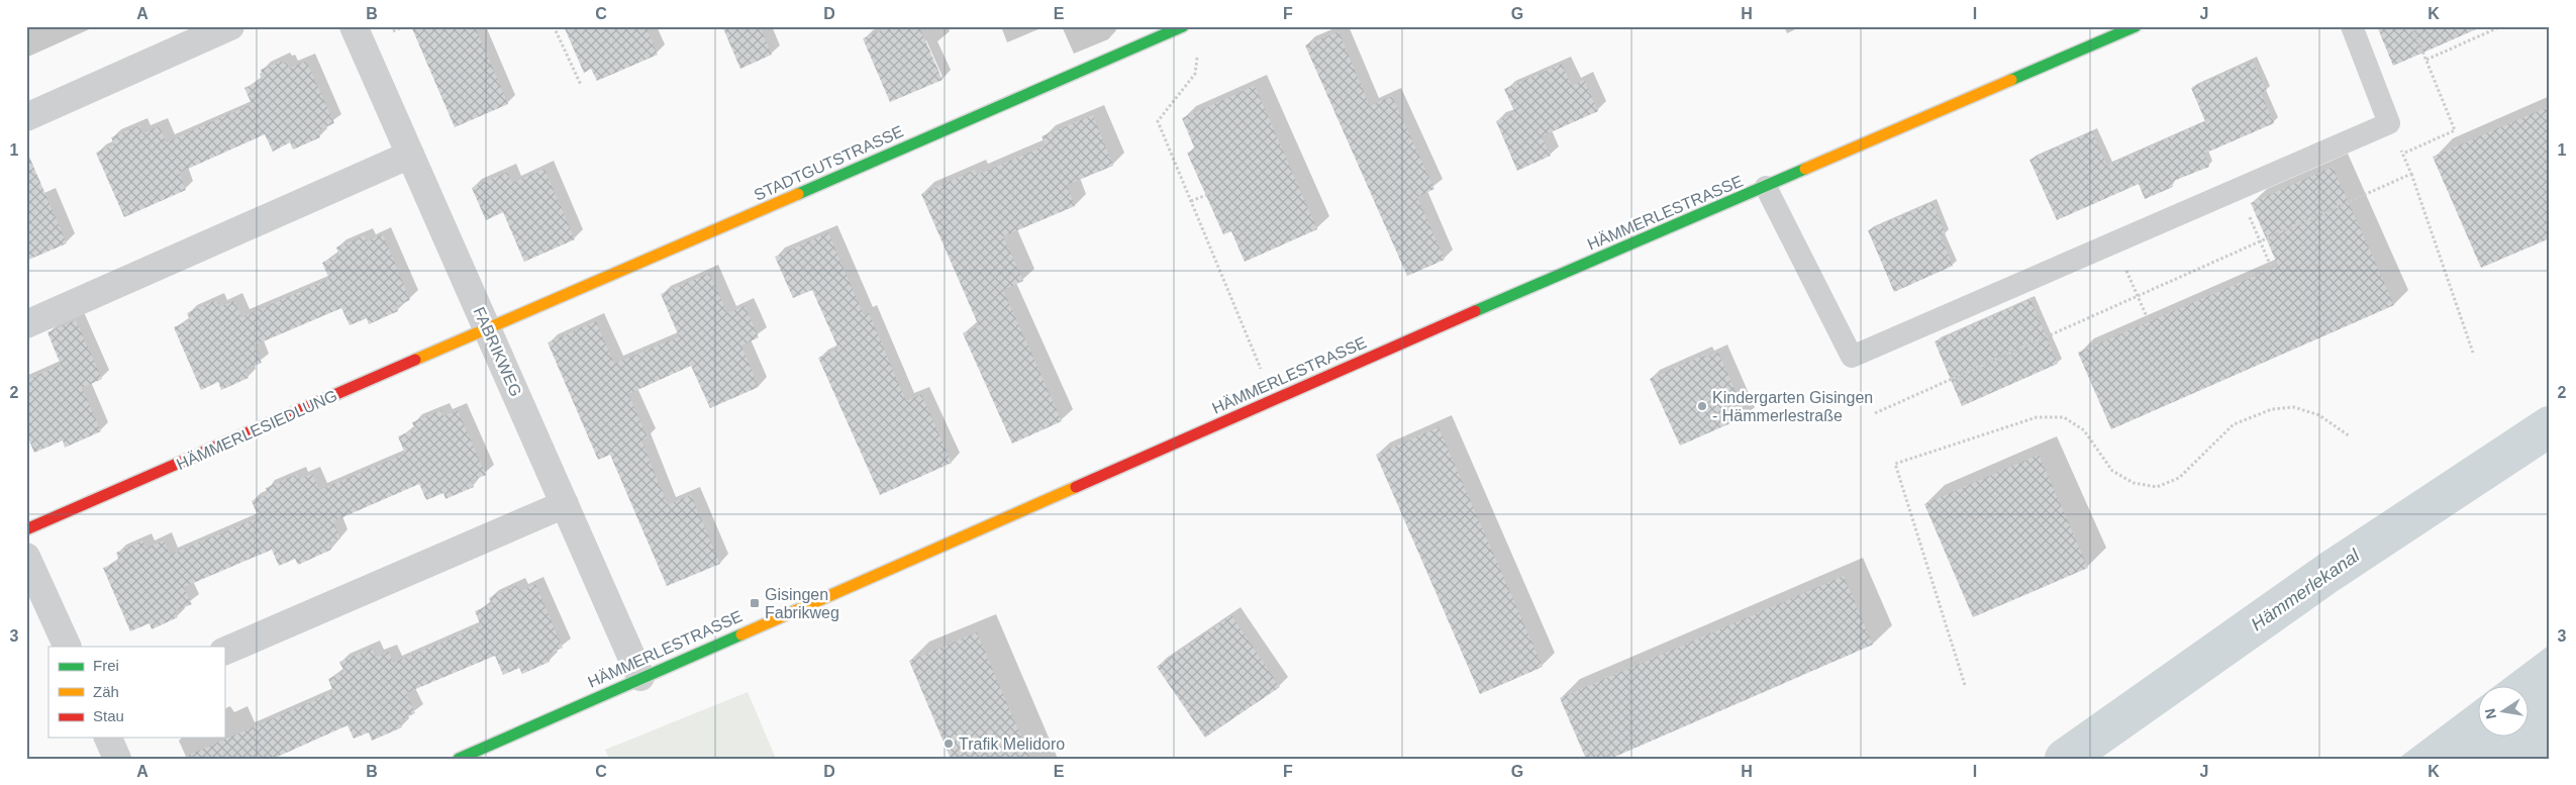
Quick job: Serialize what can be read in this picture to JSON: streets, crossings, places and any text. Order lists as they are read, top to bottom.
{
  "streets": {
    "street": [
      "STADTGUTSTRASSE",
      "HÄMMERLESTRASSE",
      "FABRIKWEG",
      "HÄMMERLESIEDLUNG"
    ]
  },
  "crossings": [
    ["STADTGUTSTRASSE", "FABRIKWEG"],
    ["STADTGUTSTRASSE", "HÄMMERLESIEDLUNG"],
    ["HÄMMERLESTRASSE", "FABRIKWEG"],
    ["FABRIKWEG", "HÄMMERLESIEDLUNG"]
  ],
  "water": ["Hämmerlekanal"],
  "places": {
    "other": ["Kindergarten Gisingen - Hämmerlestraße", "Trafik Melidoro"],
    "transit": ["Gisingen Fabrikweg"]
  },
  "legend": ["Frei", "Zäh", "Stau"],
  "north": "left",
  "grid": {
    "columns": [
      "A",
      "B",
      "C",
      "D",
      "E",
      "F",
      "G",
      "H",
      "I",
      "J",
      "K"
    ],
    "rows": ["1", "2", "3"]
  }
}
